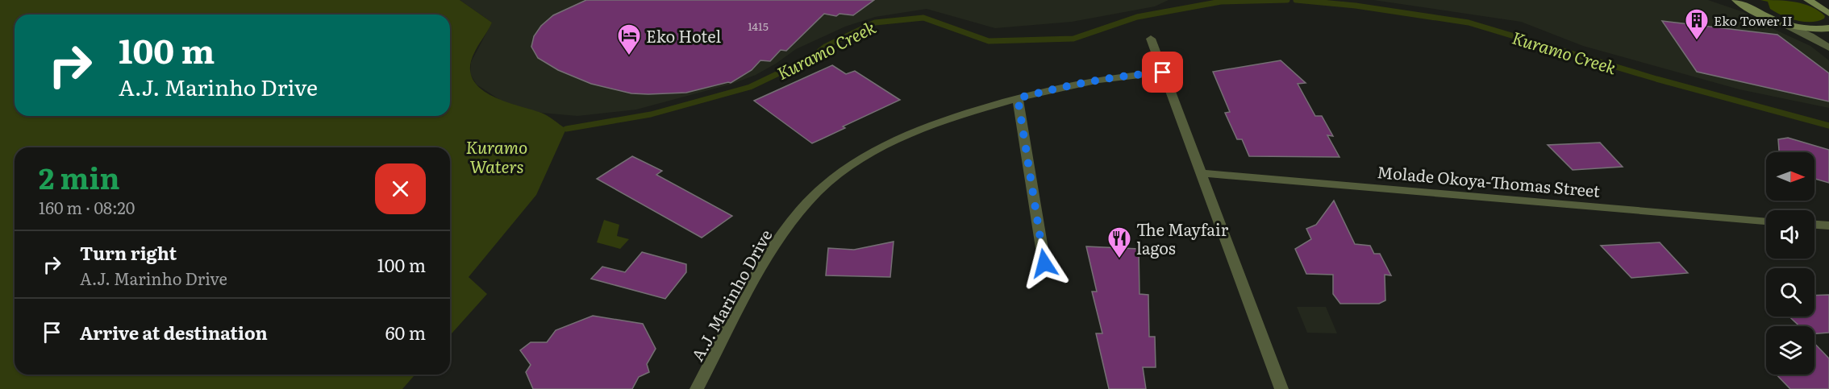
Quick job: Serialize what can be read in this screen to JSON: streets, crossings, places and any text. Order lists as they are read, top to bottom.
{
  "streets": {
    "street": ["Molade Okoya-Thomas Street", "A.J. Marinho Drive"]
  },
  "water": ["Kuramo Creek", "Kuramo Waters"],
  "places": {
    "building": ["Eko Tower II"],
    "hotel": ["Eko Hotel"],
    "restaurant": ["The Mayfair lagos"]
  },
  "house_numbers": ["1415"],
  "north": "right",
  "page": {
    "turn": ["100 m", "A.J. Marinho Drive"],
    "heading": ["2 min", "160 m · 08:20"],
    "list": [
      {
        "name": "Turn right",
        "note": "A.J. Marinho Drive",
        "value": "100 m"
      },
      {
        "name": "Arrive at destination",
        "value": "60 m"
      }
    ]
  }
}
